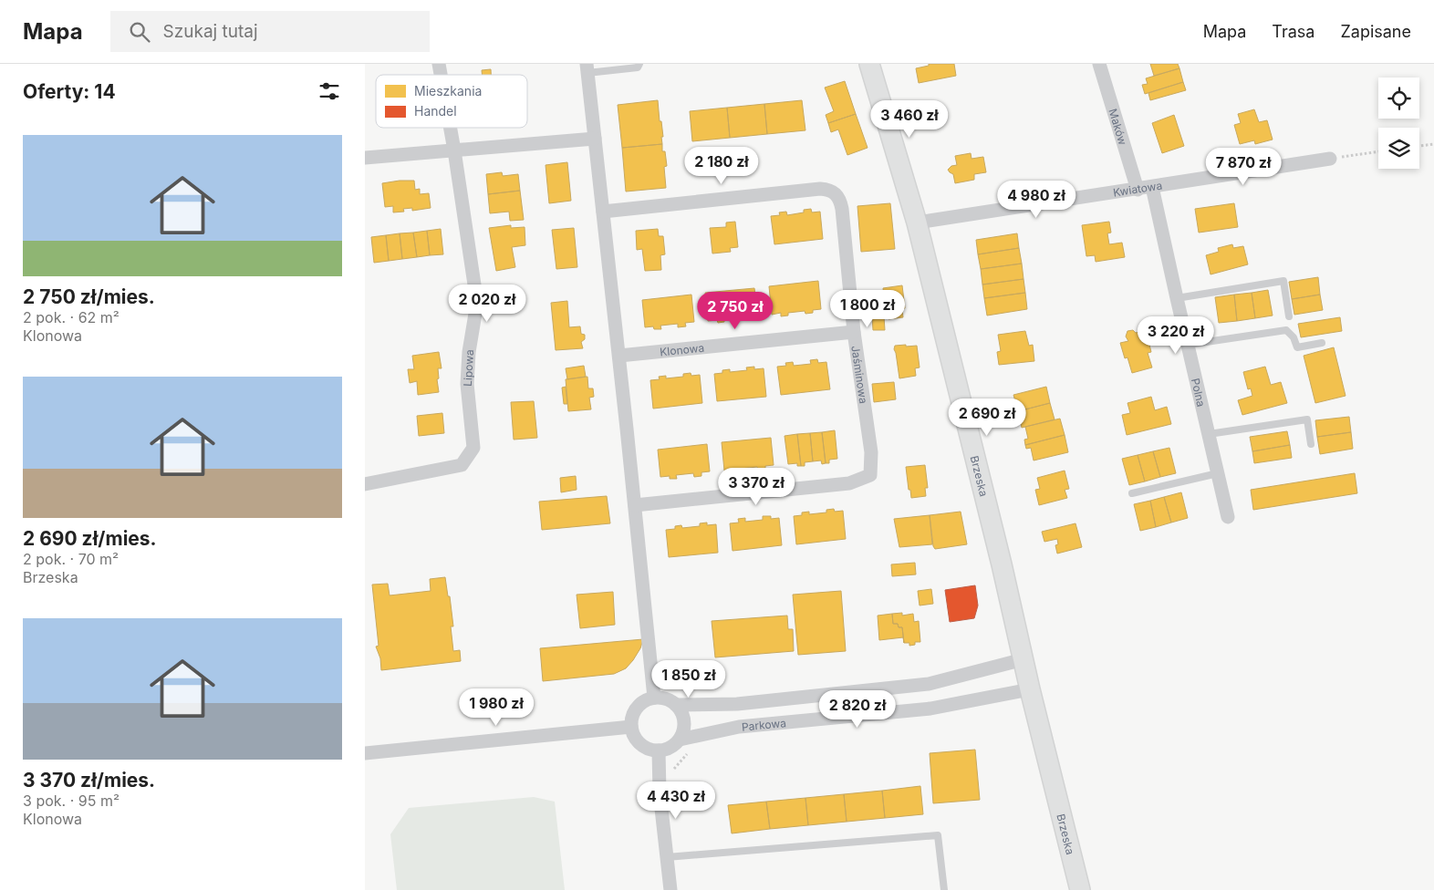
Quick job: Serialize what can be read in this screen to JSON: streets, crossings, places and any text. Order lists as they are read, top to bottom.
{
  "streets": {
    "street": [
      "Maków",
      "Kwiatowa",
      "Klonowa",
      "Lipowa",
      "Jaśminowa",
      "Polna",
      "Brzeska",
      "Parkowa"
    ]
  },
  "crossings": [
    ["Maków", "Kwiatowa"],
    ["Kwiatowa", "Polna"],
    ["Kwiatowa", "Brzeska"],
    ["Klonowa", "Jaśminowa"],
    ["Brzeska", "Parkowa"]
  ],
  "legend": ["Mieszkania", "Handel"],
  "page": {
    "header": "Mapa",
    "search": "Szukaj tutaj",
    "nav": ["Mapa", "Trasa", "Zapisane"],
    "heading": "Oferty: 14",
    "price": [
      "3 460 zł",
      "2 180 zł",
      "7 870 zł",
      "4 980 zł",
      "2 020 zł",
      "1 800 zł",
      "2 750 zł",
      "3 220 zł",
      "2 690 zł",
      "3 370 zł",
      "1 850 zł",
      "1 980 zł",
      "2 820 zł",
      "4 430 zł"
    ],
    "list": [
      {
        "name": "2 750 zł/mies.",
        "note": "2 pok. · 62 m² · Klonowa"
      },
      {
        "name": "2 690 zł/mies.",
        "note": "2 pok. · 70 m² · Brzeska"
      },
      {
        "name": "3 370 zł/mies.",
        "note": "3 pok. · 95 m² · Klonowa"
      }
    ]
  }
}
